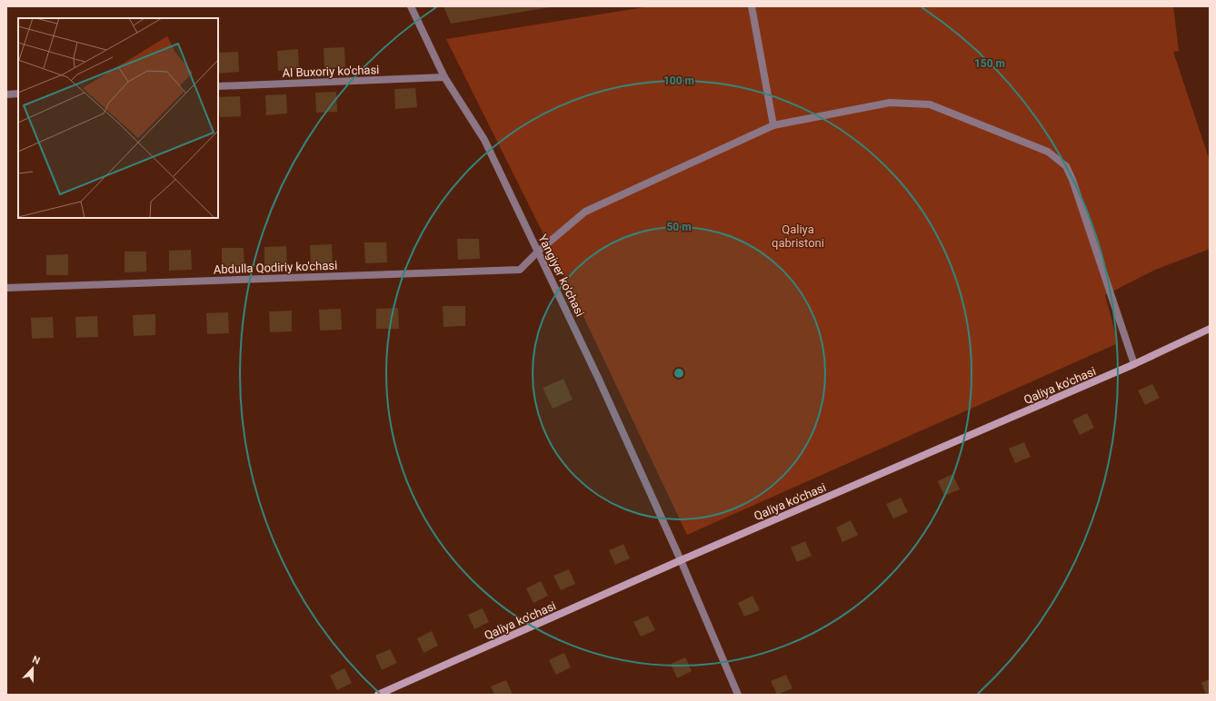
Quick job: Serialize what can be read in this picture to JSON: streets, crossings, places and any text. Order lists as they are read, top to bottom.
{
  "streets": {
    "main road": ["Qaliya ko'chasi"],
    "street": ["Al Buxoriy ko'chasi", "Abdulla Qodiriy ko'chasi", "Yangiyer ko'chasi"]
  },
  "crossings": [
    ["Al Buxoriy ko'chasi", "Yangiyer ko'chasi"],
    ["Abdulla Qodiriy ko'chasi", "Yangiyer ko'chasi"],
    ["Abdulla Qodiriy ko'chasi", "Qaliya ko'chasi"],
    ["Yangiyer ko'chasi", "Qaliya ko'chasi"]
  ],
  "parks": ["Qaliya qabristoni"],
  "north": "top",
  "rings": ["150 m", "100 m", "50 m"]
}
